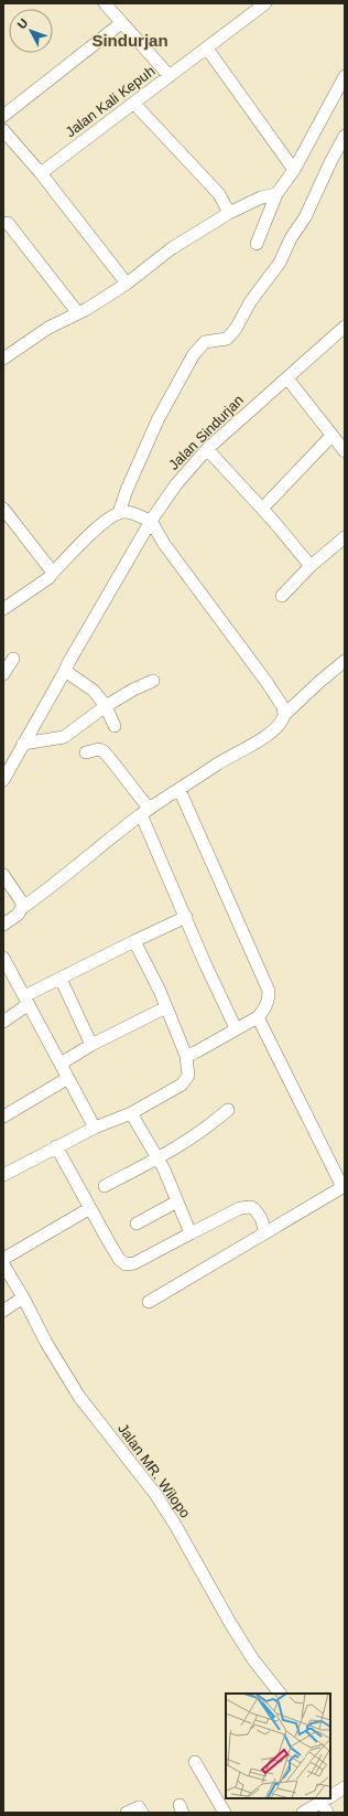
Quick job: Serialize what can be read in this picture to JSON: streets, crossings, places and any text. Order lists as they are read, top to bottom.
{
  "streets": {
    "street": ["Jalan Kali Kepuh", "Jalan Sindurjan", "Jalan MR. Wilopo"]
  },
  "districts": ["Sindurjan"],
  "north": "top left"
}
